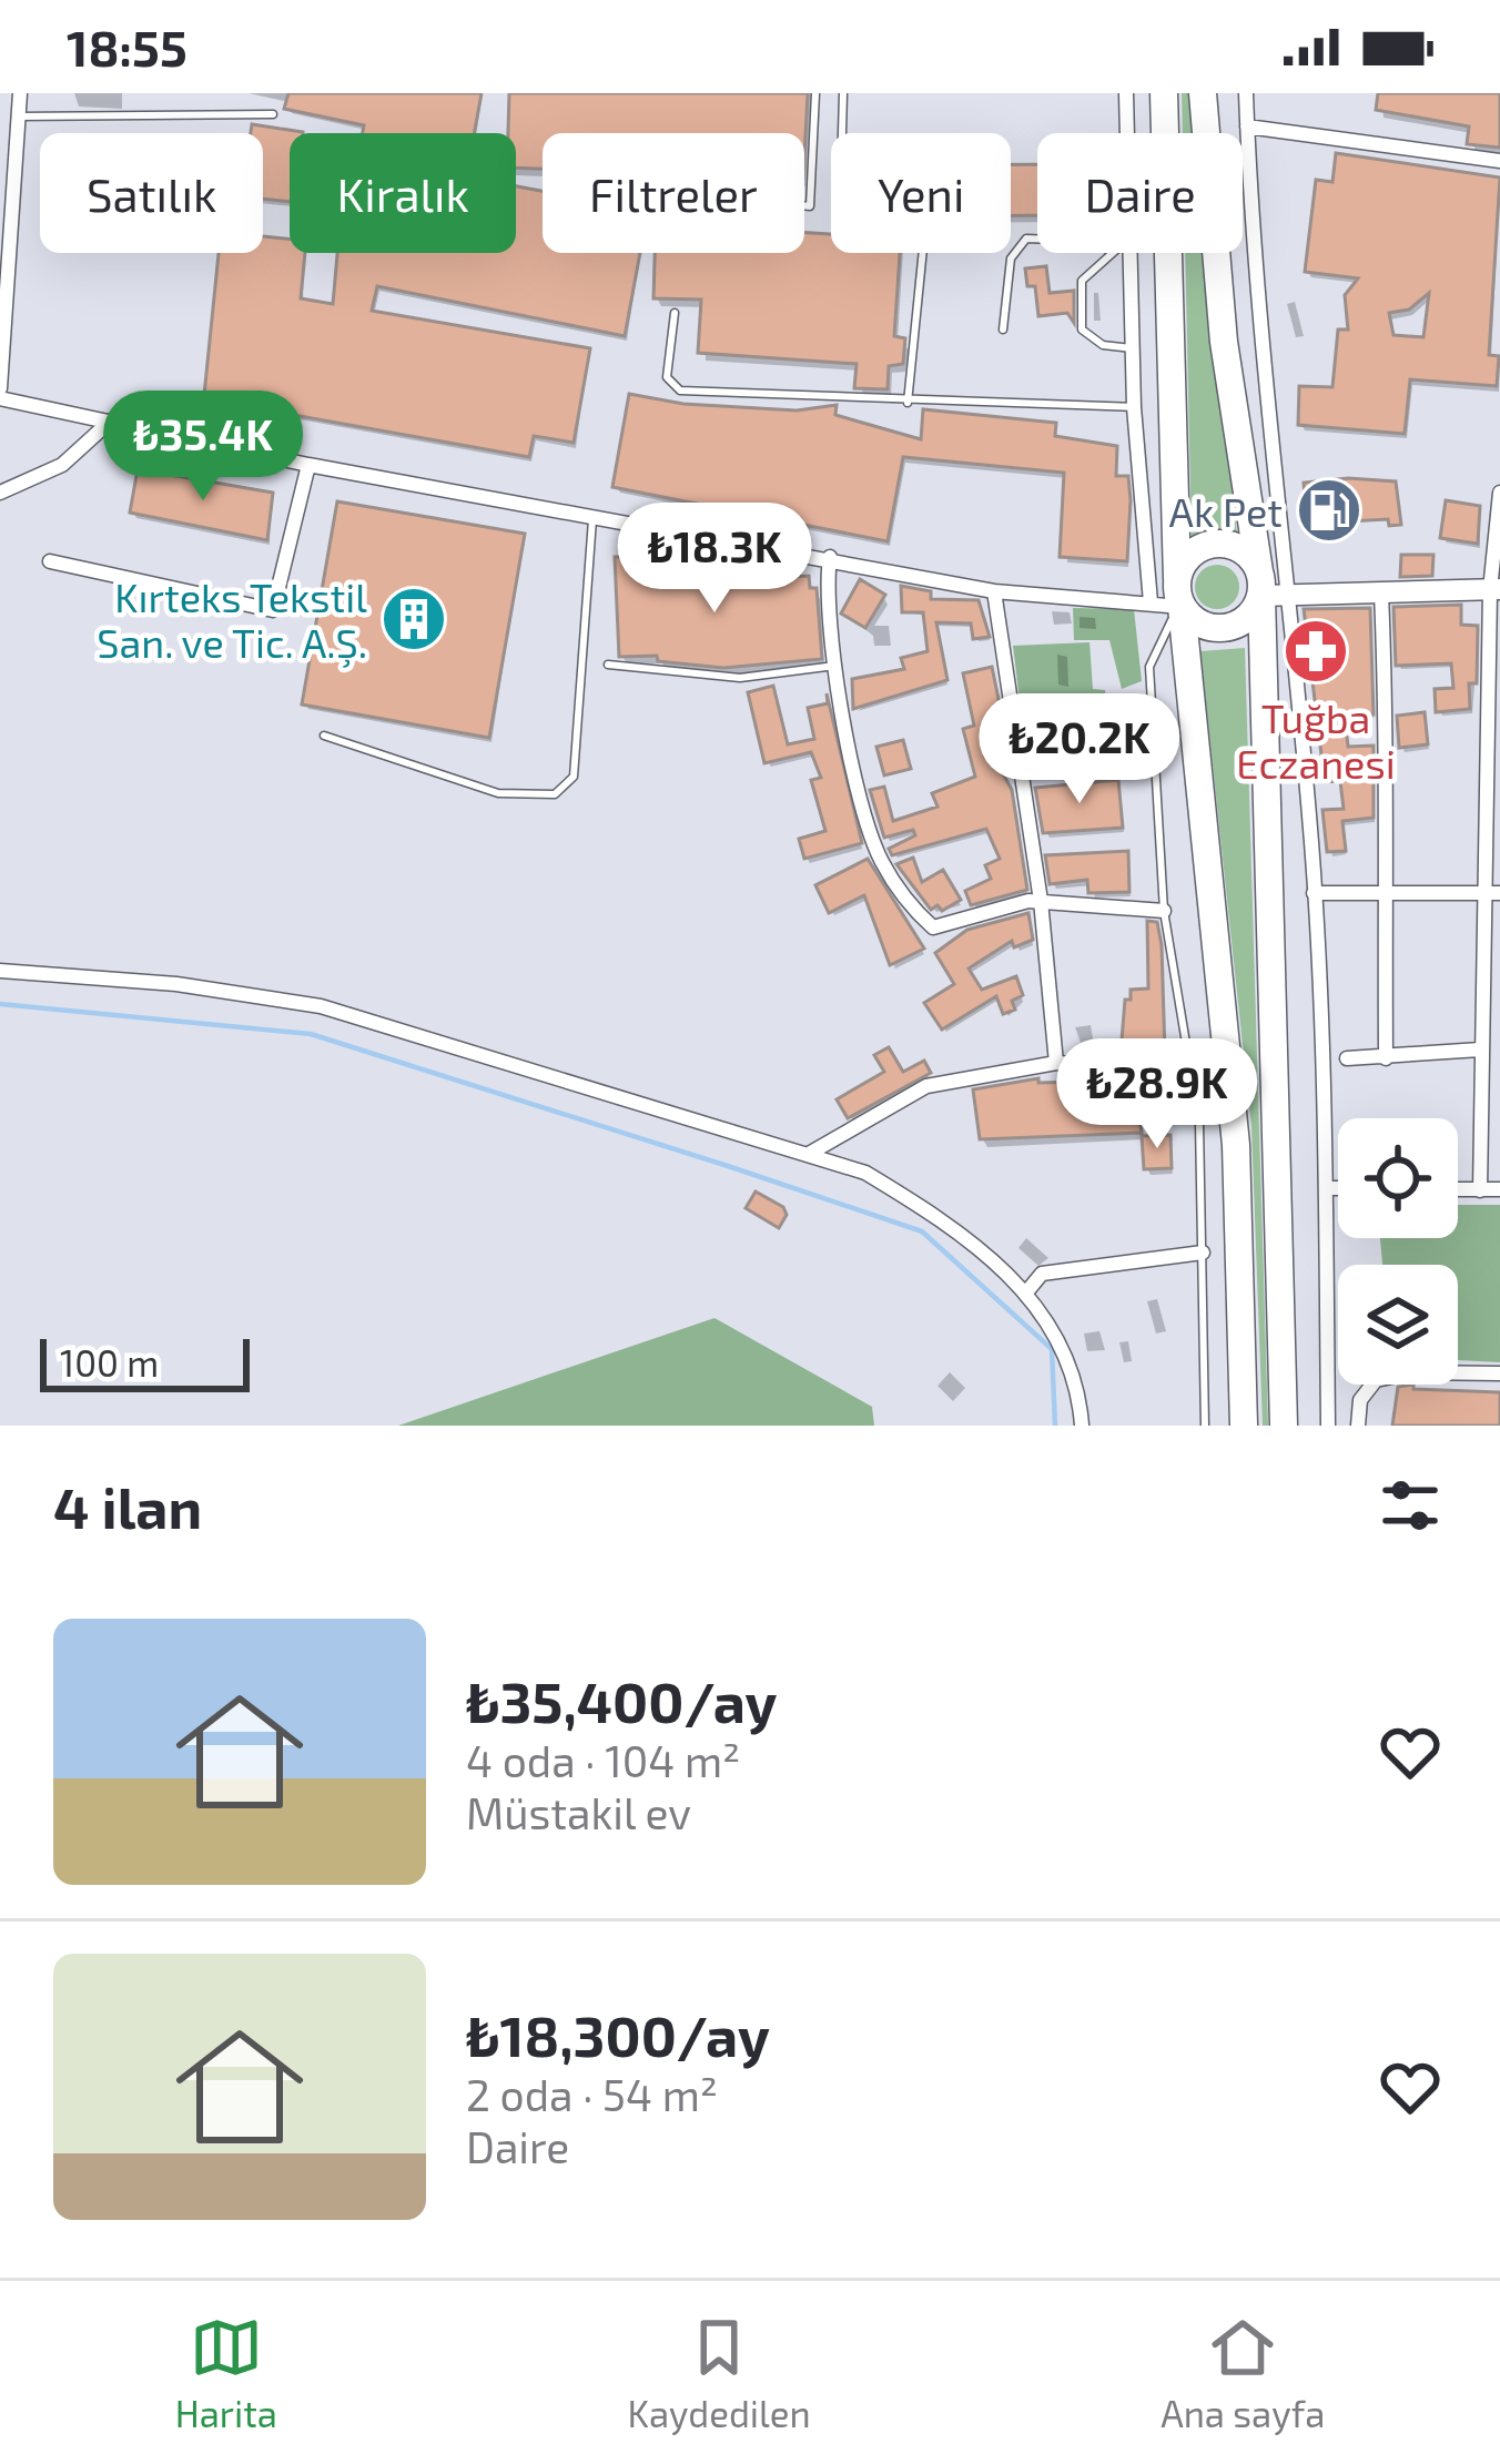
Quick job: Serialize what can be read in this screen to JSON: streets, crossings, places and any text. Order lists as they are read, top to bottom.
{
  "places": {
    "fuel station": ["Ak Pet"],
    "building": ["Kırteks Tekstil San. ve Tic. A.Ş."],
    "pharmacy": ["Tuğba Eczanesi"]
  },
  "scale_bar": "100 m",
  "page": {
    "status": "18:55",
    "chip": [
      "Satılık",
      "Kiralık",
      "Filtreler",
      "Yeni",
      "Daire"
    ],
    "price": [
      "₺35.4K",
      "₺18.3K",
      "₺20.2K",
      "₺28.9K"
    ],
    "scale": "100 m",
    "heading": "4 ilan",
    "list": [
      {
        "name": "₺35,400/ay",
        "note": "4 oda · 104 m² · Müstakil ev"
      },
      {
        "name": "₺18,300/ay",
        "note": "2 oda · 54 m² · Daire"
      }
    ],
    "tabs": ["Harita", "Kaydedilen", "Ana sayfa"]
  }
}
